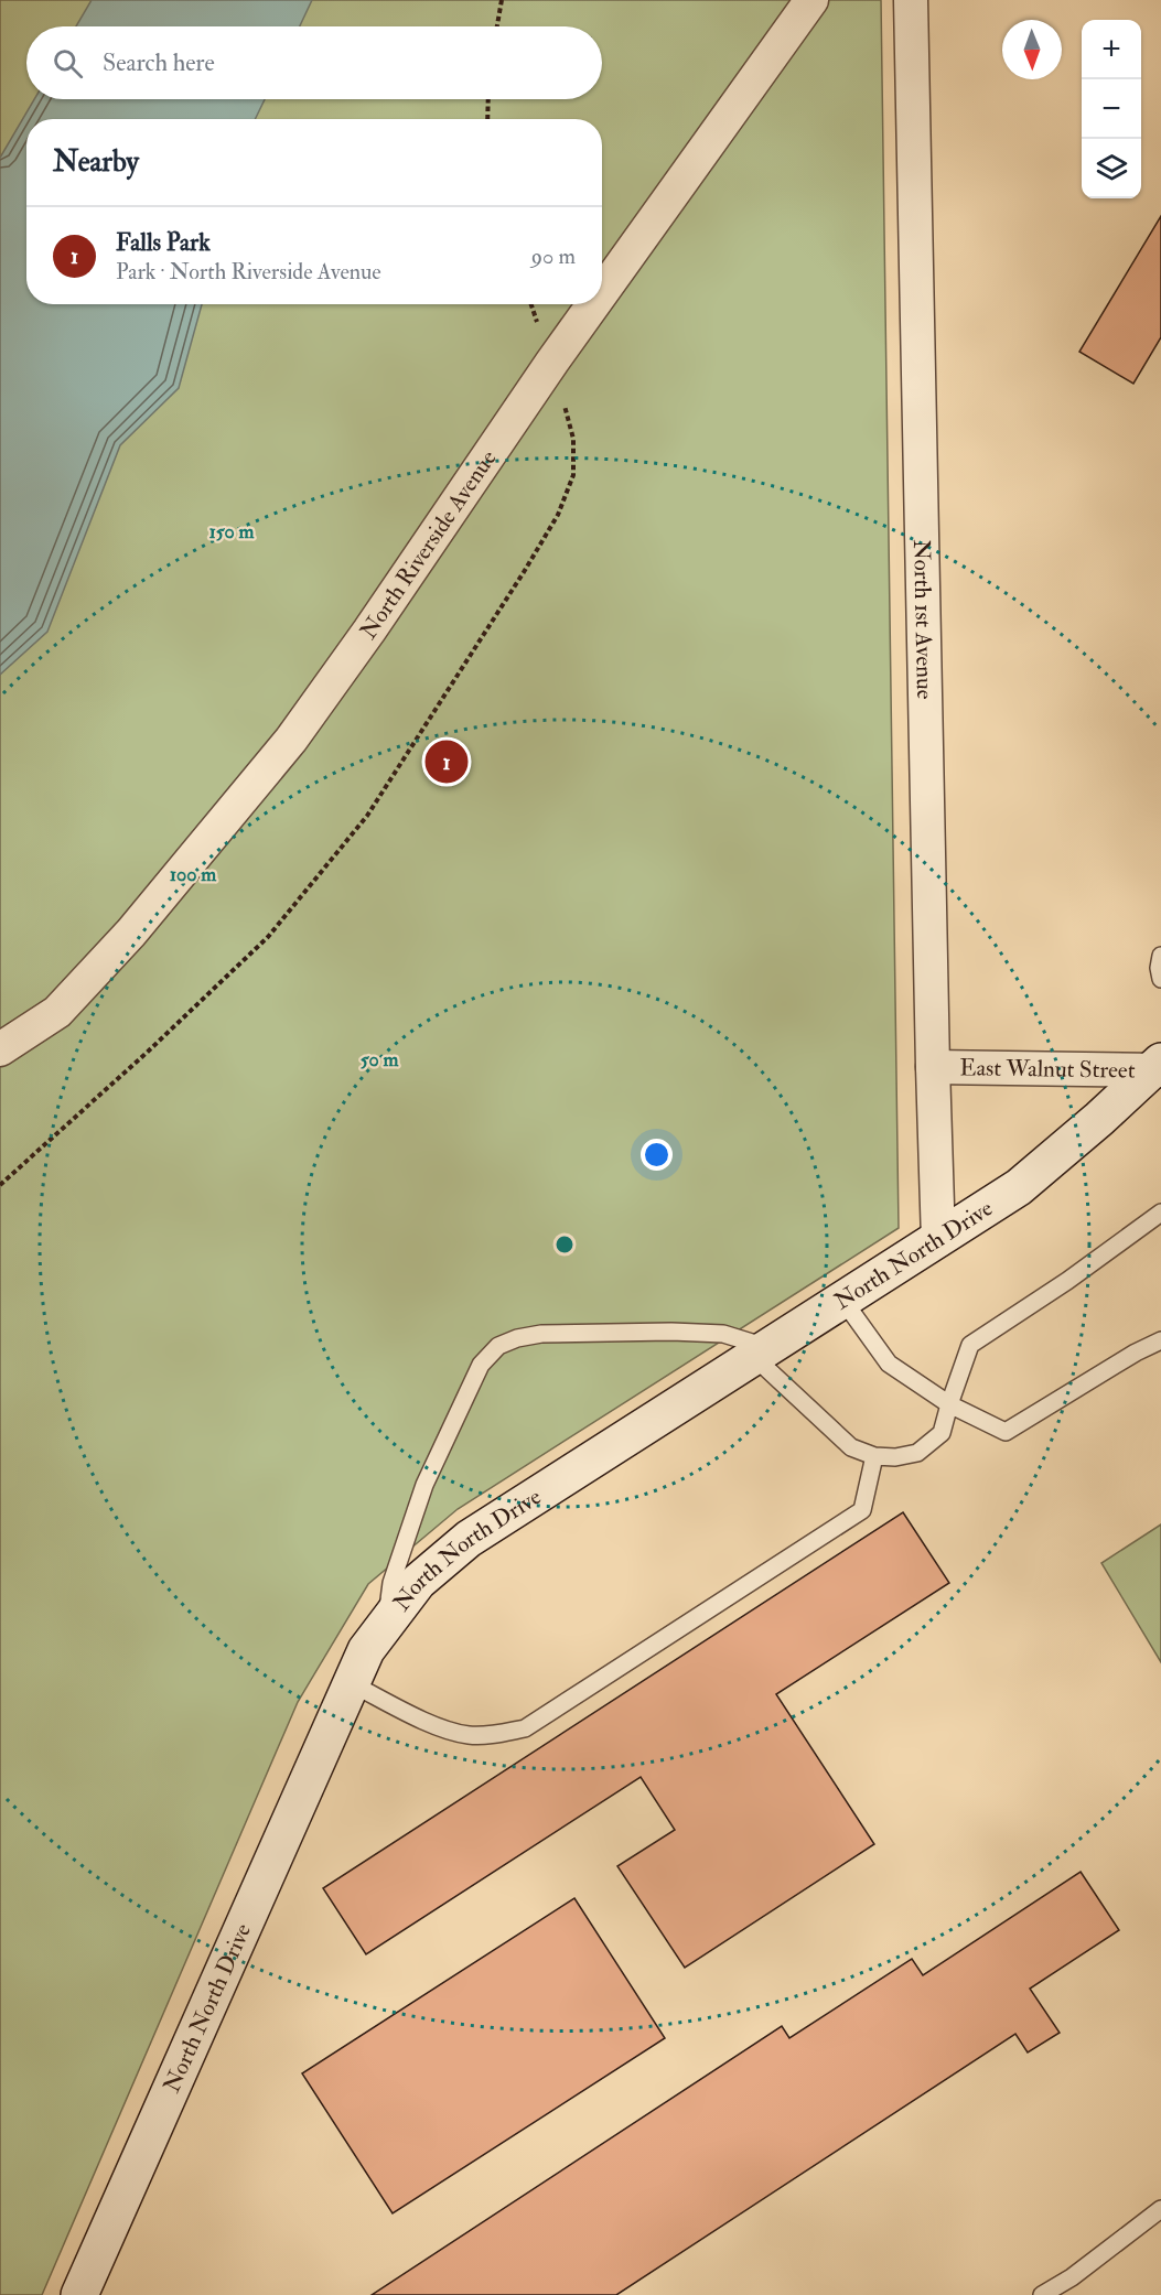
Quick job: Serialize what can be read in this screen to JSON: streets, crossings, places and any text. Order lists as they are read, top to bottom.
{
  "streets": {
    "main road": ["North North Drive"],
    "street": ["North Riverside Avenue", "North 1st Avenue", "East Walnut Street"]
  },
  "crossings": [
    ["North 1st Avenue", "East Walnut Street"],
    ["North 1st Avenue", "North North Drive"],
    ["East Walnut Street", "North North Drive"]
  ],
  "north": "bottom",
  "page": {
    "map_buttons": ["+", "−"],
    "search": "Search here",
    "heading": "Nearby",
    "list": [
      {
        "mark": "1",
        "name": "Falls Park",
        "note": "Park · North Riverside Avenue",
        "value": "90 m"
      }
    ],
    "pins": "1"
  },
  "rings": ["150 m", "100 m", "50 m"]
}
